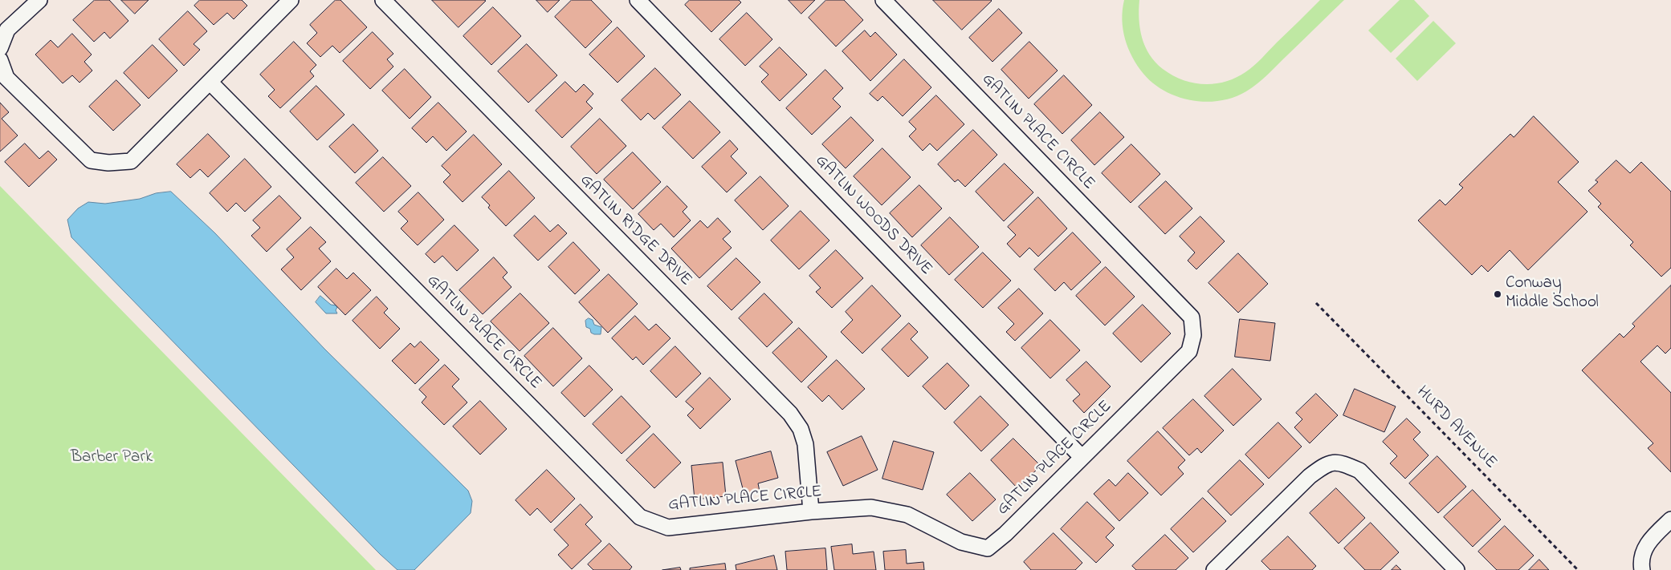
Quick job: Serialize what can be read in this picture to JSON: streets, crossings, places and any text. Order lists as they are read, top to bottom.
{
  "streets": {
    "street": ["GATLIN PLACE CIRCLE", "GATLIN WOODS DRIVE", "GATLIN RIDGE DRIVE"],
    "path": ["HURD AVENUE"]
  },
  "crossings": [
    ["GATLIN PLACE CIRCLE", "GATLIN WOODS DRIVE"],
    ["GATLIN PLACE CIRCLE", "GATLIN RIDGE DRIVE"]
  ],
  "parks": ["Barber Park"],
  "places": ["Conway Middle School"]
}
